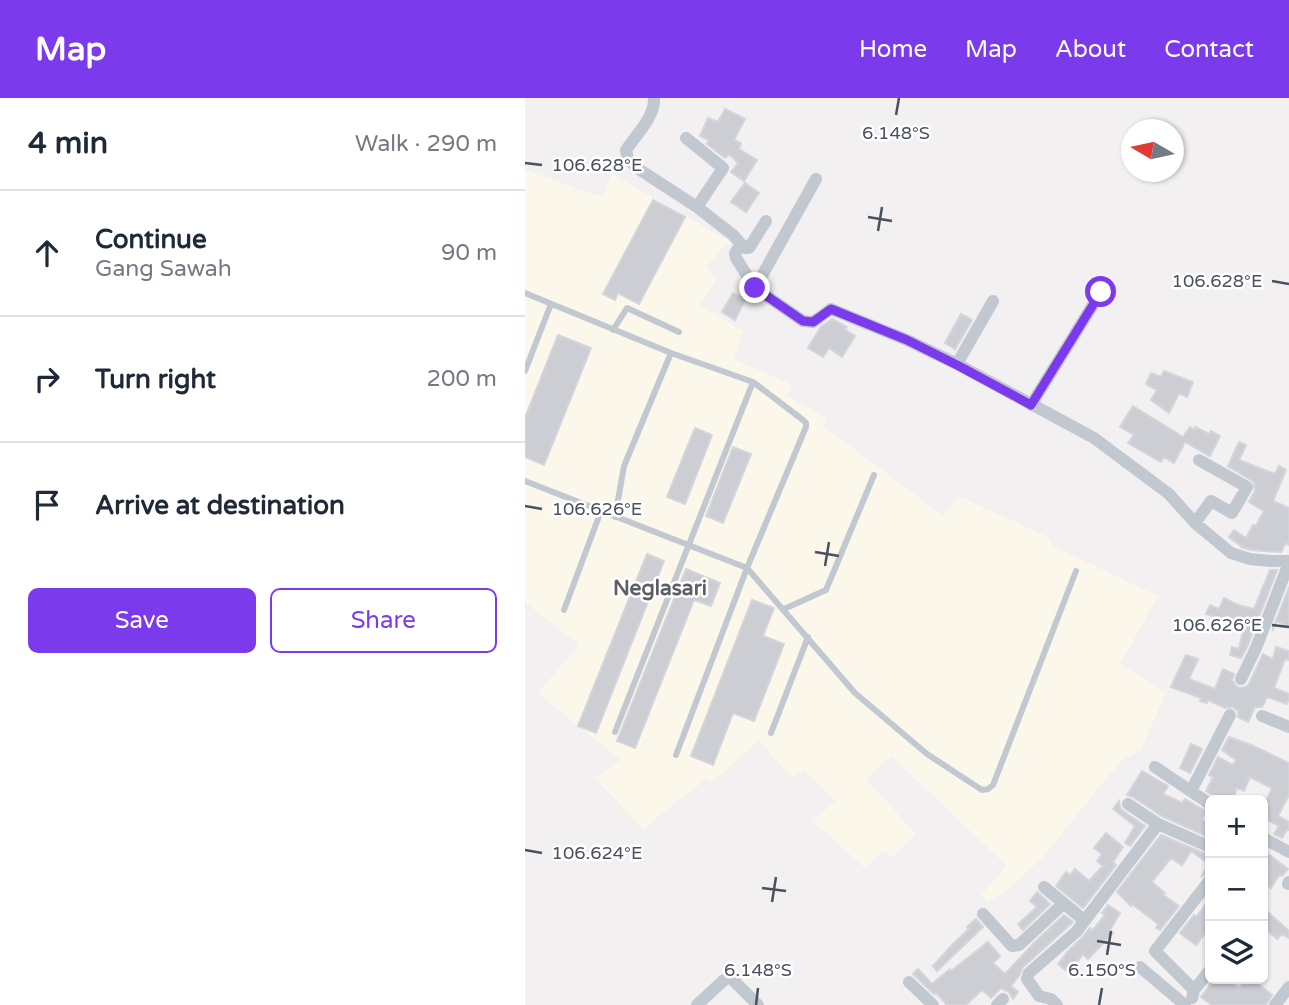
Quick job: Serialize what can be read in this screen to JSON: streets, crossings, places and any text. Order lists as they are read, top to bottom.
{
  "districts": ["Neglasari"],
  "north": "left",
  "page": {
    "header": "Map",
    "nav": [
      "Home",
      "Map",
      "About",
      "Contact"
    ],
    "heading": ["4 min", "Walk · 290 m"],
    "list": [
      ["Continue", "Gang Sawah", "90 m"],
      ["Turn right", "200 m"],
      "Arrive at destination"
    ],
    "buttons": ["Save", "Share"],
    "map_buttons": ["+", "−"]
  },
  "coordinates": [
    "6.148°S",
    "106.628°E",
    "106.626°E",
    "106.624°E",
    "6.150°S"
  ]
}
